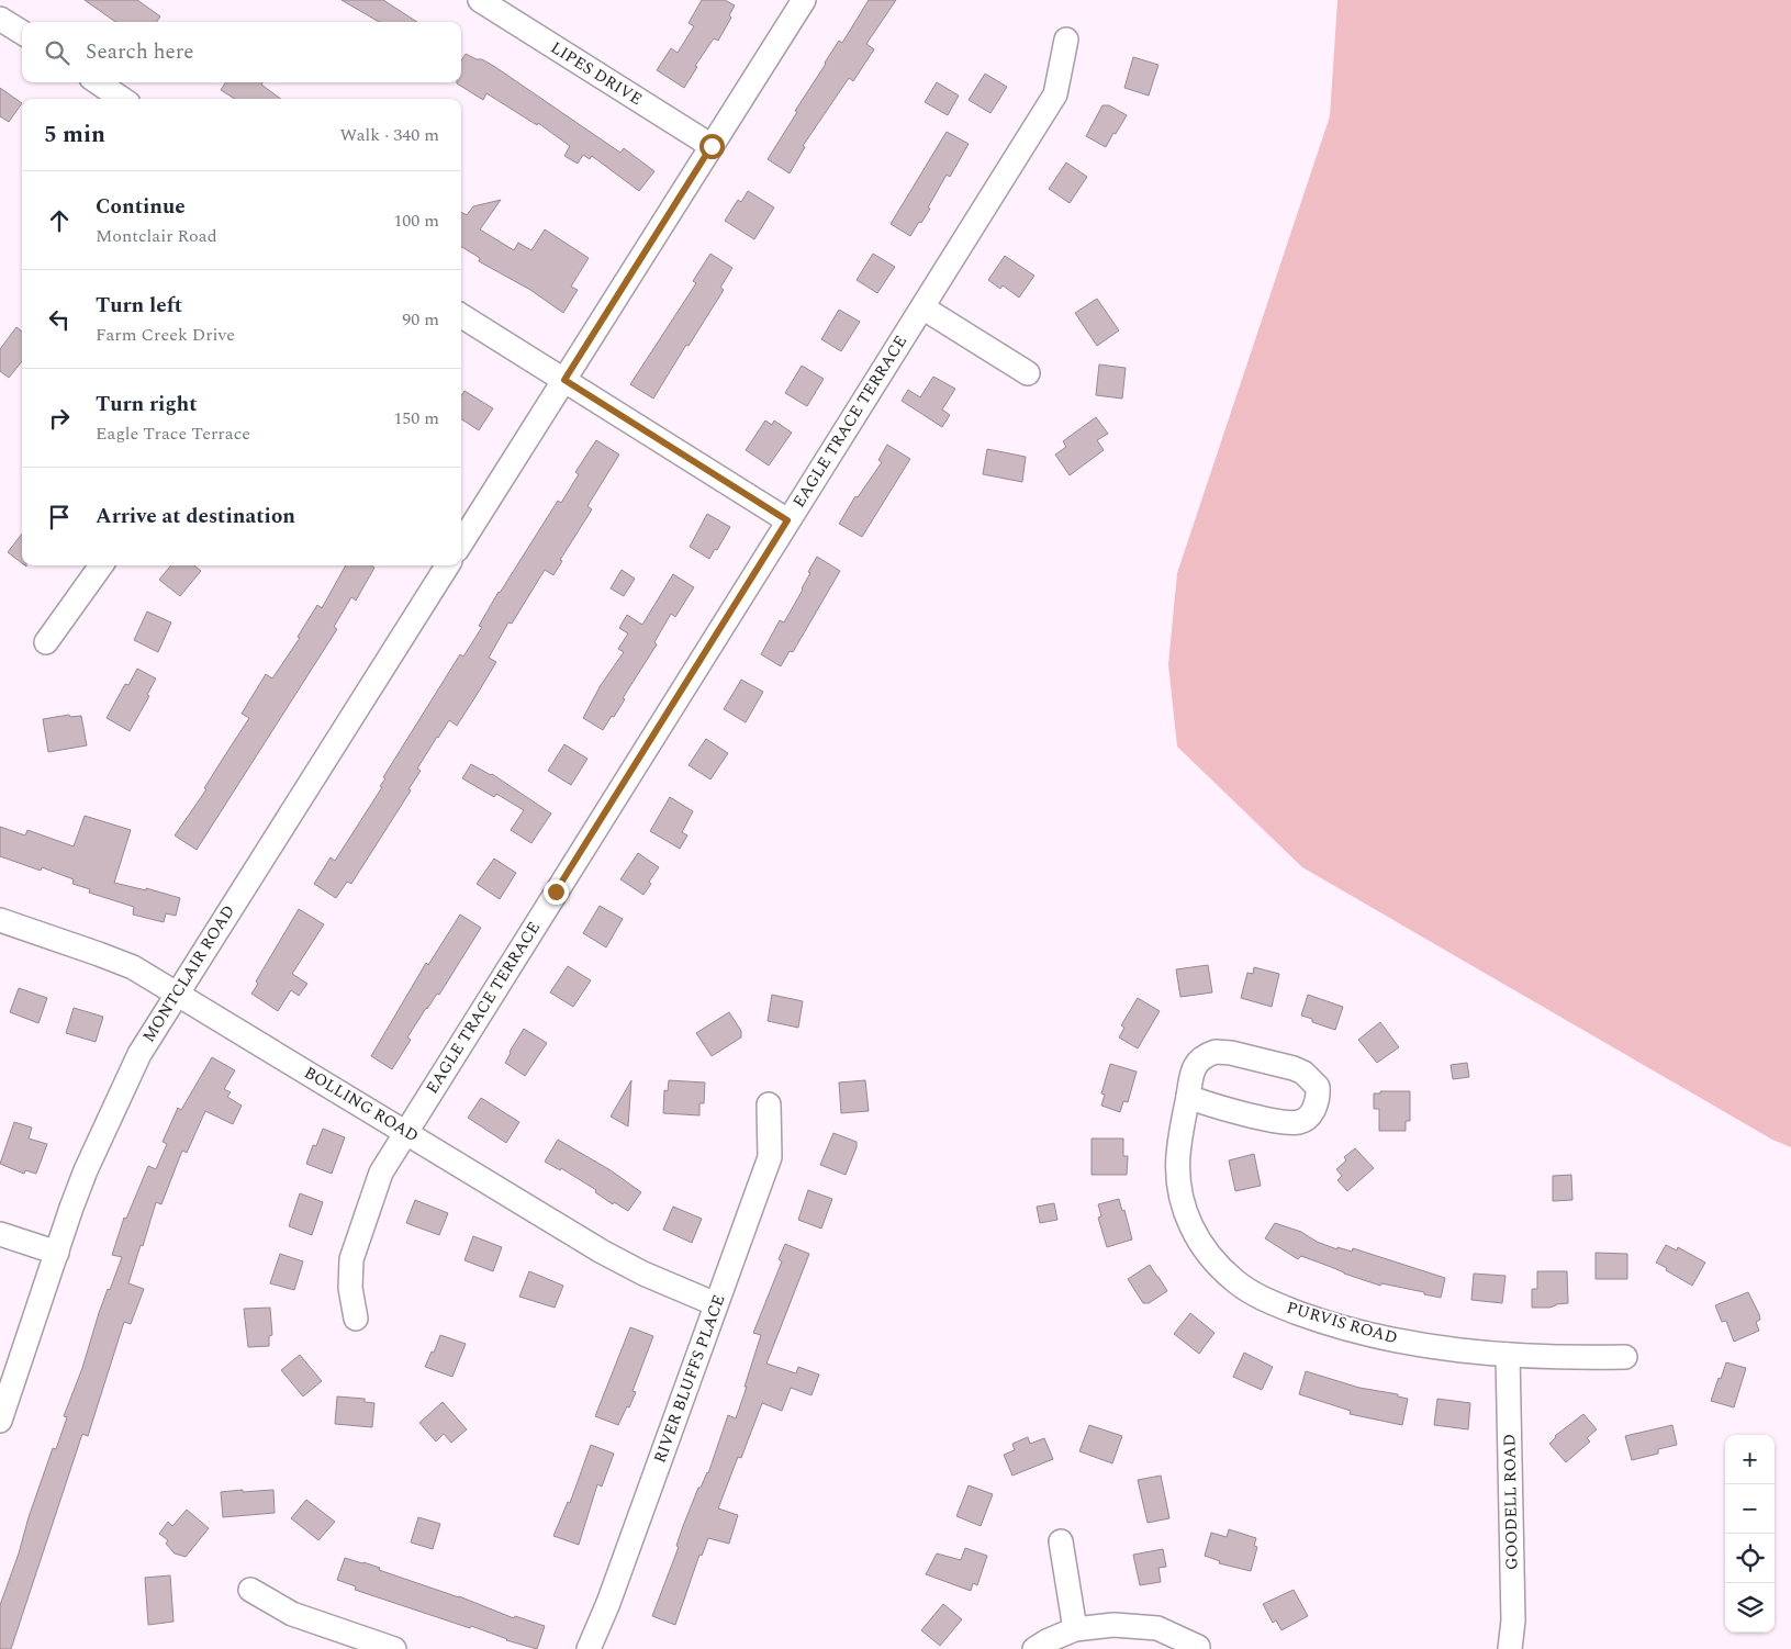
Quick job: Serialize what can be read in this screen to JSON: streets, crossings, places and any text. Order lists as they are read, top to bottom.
{
  "streets": {
    "street": [
      "LIPES DRIVE",
      "EAGLE TRACE TERRACE",
      "MONTCLAIR ROAD",
      "BOLLING ROAD",
      "PURVIS ROAD",
      "RIVER BLUFFS PLACE",
      "GOODELL ROAD"
    ]
  },
  "crossings": [
    ["EAGLE TRACE TERRACE", "BOLLING ROAD"],
    ["MONTCLAIR ROAD", "BOLLING ROAD"],
    ["BOLLING ROAD", "RIVER BLUFFS PLACE"],
    ["PURVIS ROAD", "GOODELL ROAD"]
  ],
  "page": {
    "search": "Search here",
    "heading": ["5 min", "Walk · 340 m"],
    "list": [
      ["Continue", "Montclair Road", "100 m"],
      ["Turn left", "Farm Creek Drive", "90 m"],
      ["Turn right", "Eagle Trace Terrace", "150 m"],
      "Arrive at destination"
    ],
    "map_buttons": ["+", "−"]
  }
}
